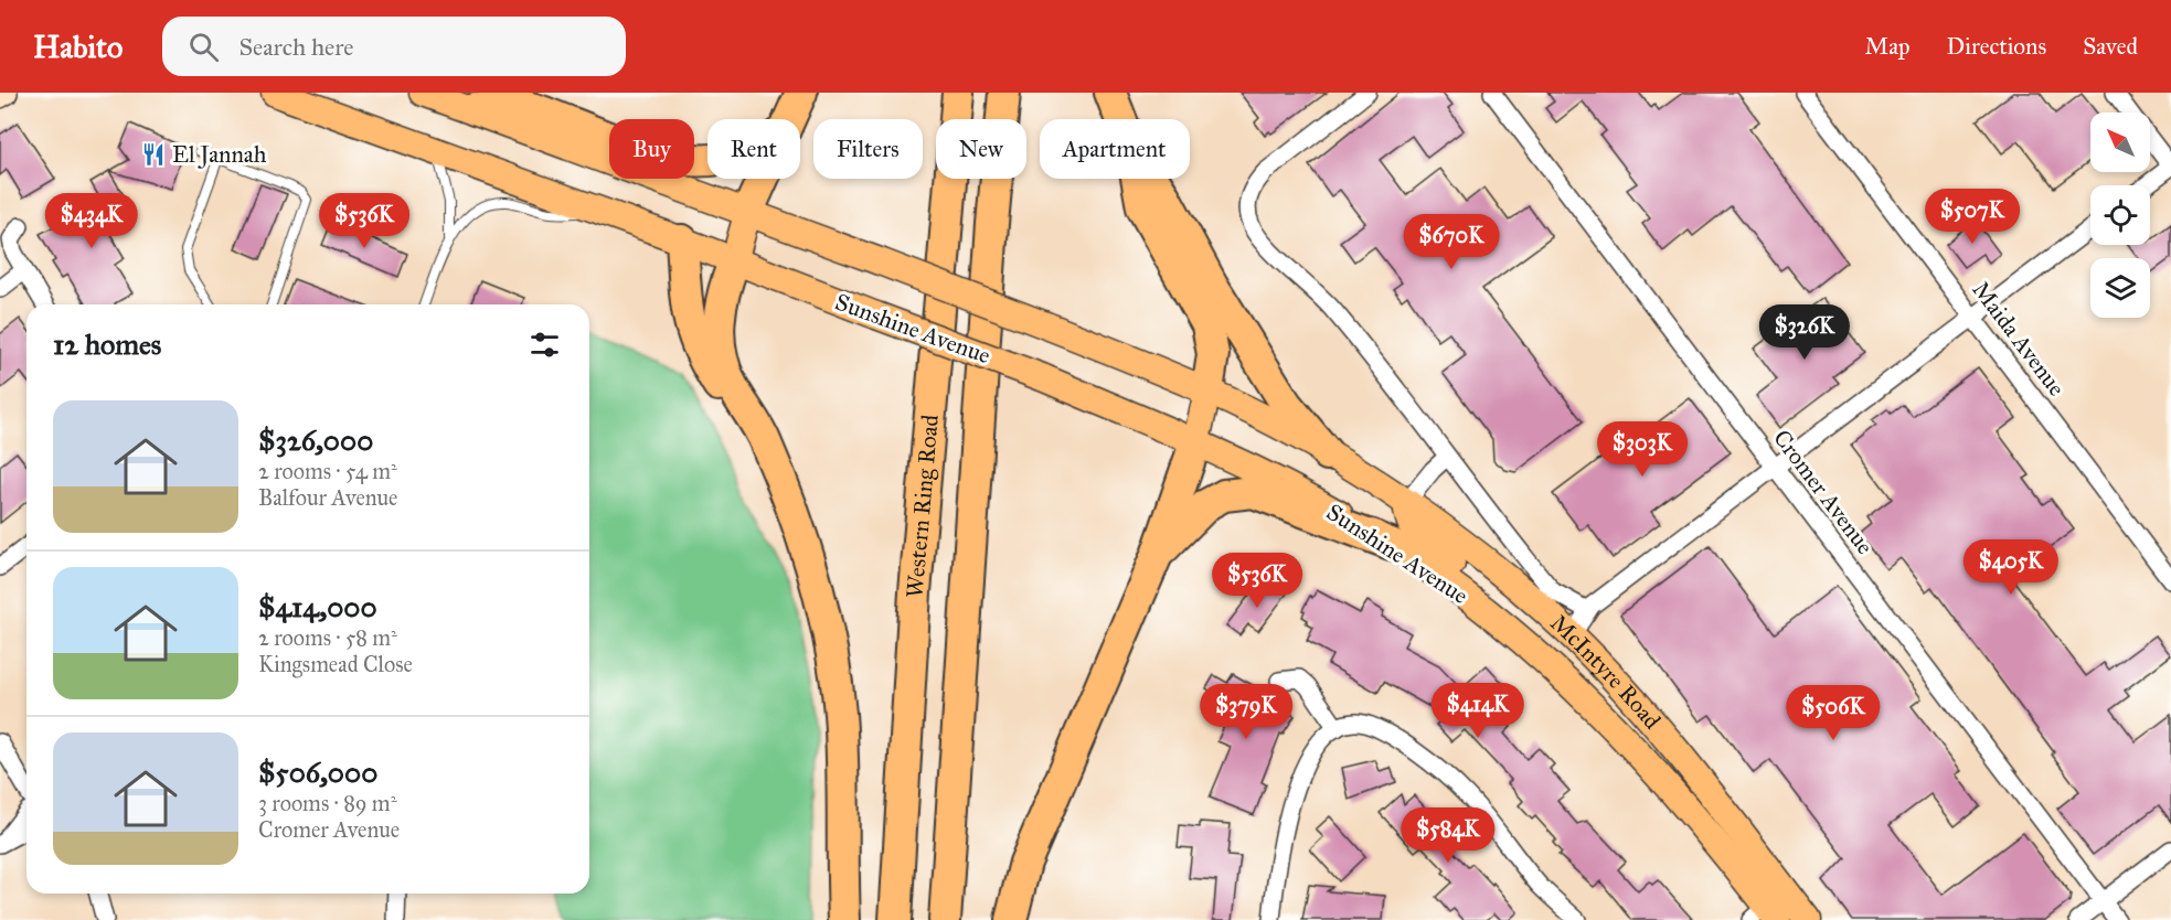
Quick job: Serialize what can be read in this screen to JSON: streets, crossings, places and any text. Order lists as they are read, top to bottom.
{
  "streets": {
    "highway": ["Western Ring Road"],
    "main road": ["Sunshine Avenue", "McIntyre Road"],
    "street": ["Maida Avenue", "Cromer Avenue"]
  },
  "crossings": [
    ["Sunshine Avenue", "McIntyre Road"]
  ],
  "places": {
    "restaurant": ["El Jannah"]
  },
  "north": "top left",
  "page": {
    "header": "Habito",
    "search": "Search here",
    "nav": ["Map", "Directions", "Saved"],
    "chip": [
      "Buy",
      "Rent",
      "Filters",
      "New",
      "Apartment"
    ],
    "price": [
      "$507K",
      "$434K",
      "$536K",
      "$670K",
      "$326K",
      "$303K",
      "$405K",
      "$536K",
      "$414K",
      "$379K",
      "$506K",
      "$584K"
    ],
    "heading": "12 homes",
    "list": [
      {
        "name": "$326,000",
        "note": "2 rooms · 54 m² · Balfour Avenue"
      },
      {
        "name": "$414,000",
        "note": "2 rooms · 58 m² · Kingsmead Close"
      },
      {
        "name": "$506,000",
        "note": "3 rooms · 89 m² · Cromer Avenue"
      }
    ]
  }
}
